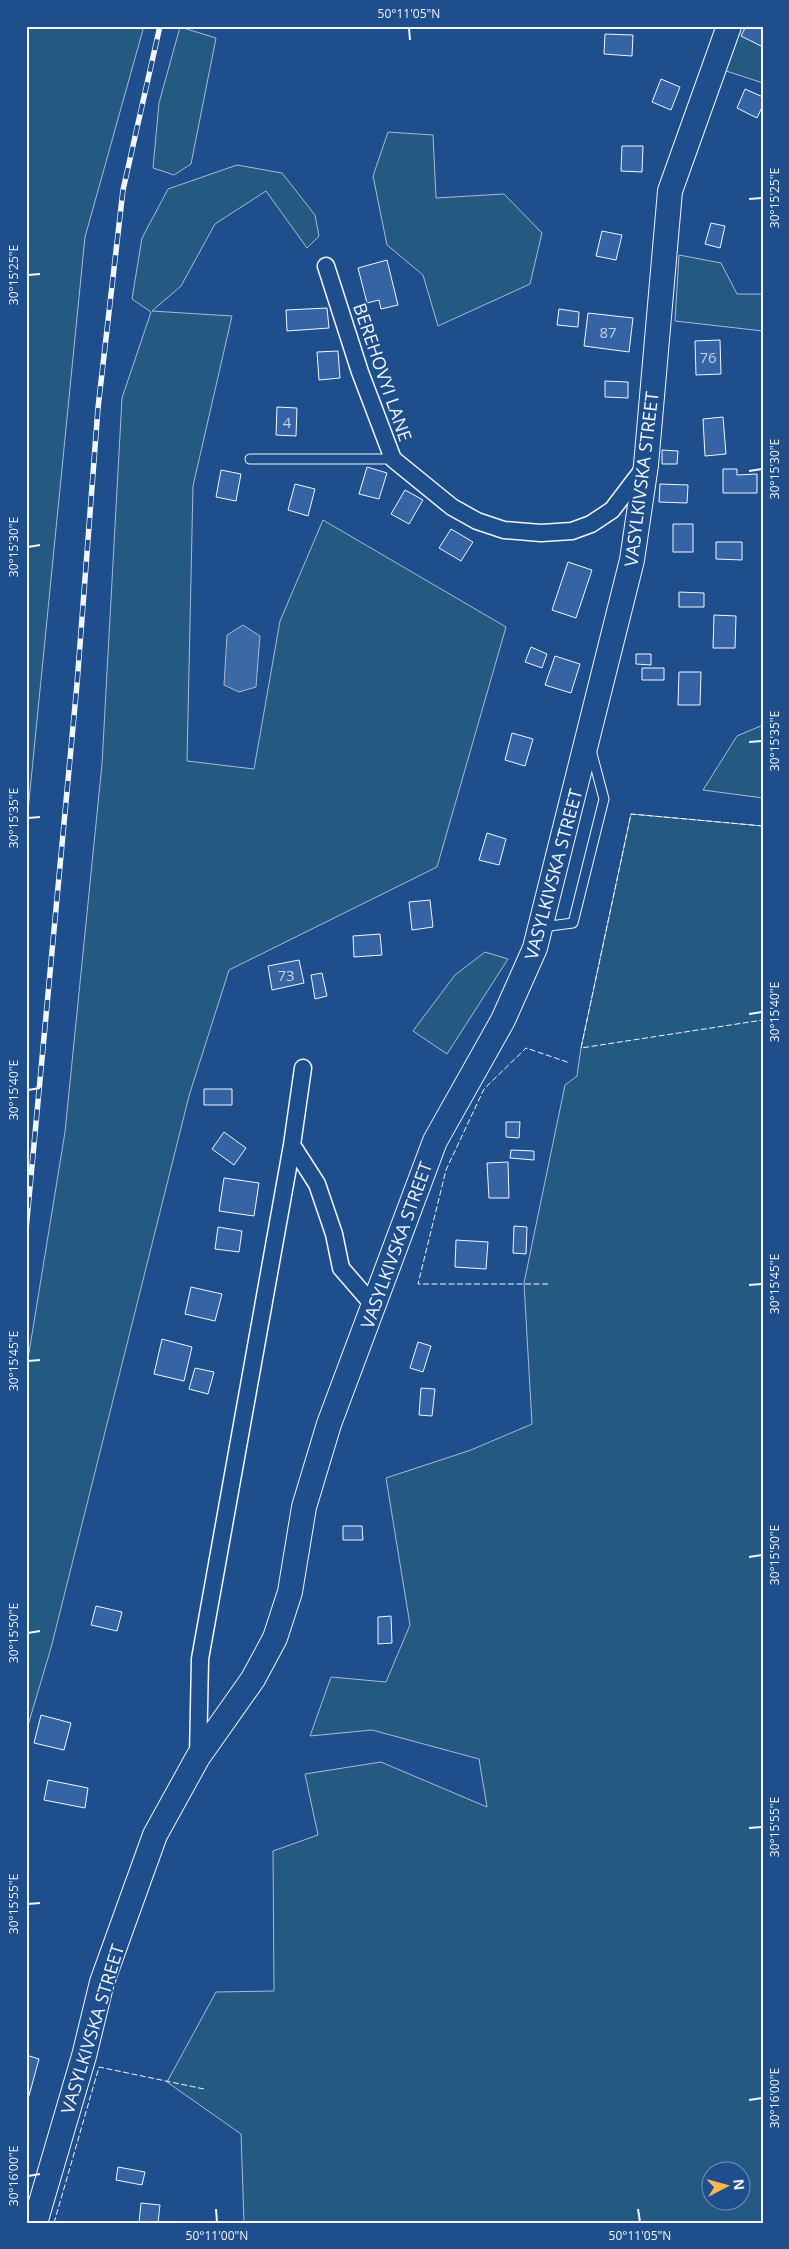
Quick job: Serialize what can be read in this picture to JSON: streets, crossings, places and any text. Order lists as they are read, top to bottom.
{
  "streets": {
    "street": ["BEREHOVYI LANE", "VASYLKIVSKA STREET"]
  },
  "crossings": [
    ["BEREHOVYI LANE", "VASYLKIVSKA STREET"]
  ],
  "house_numbers": [
    "87",
    "76",
    "4",
    "73"
  ],
  "north": "right",
  "coordinates": [
    "50°11'05\"N",
    "30°15'25\"E",
    "30°15'30\"E",
    "30°15'35\"E",
    "30°15'40\"E",
    "30°15'45\"E",
    "30°15'50\"E",
    "30°15'55\"E",
    "30°16'00\"E",
    "50°11'00\"N"
  ]
}
